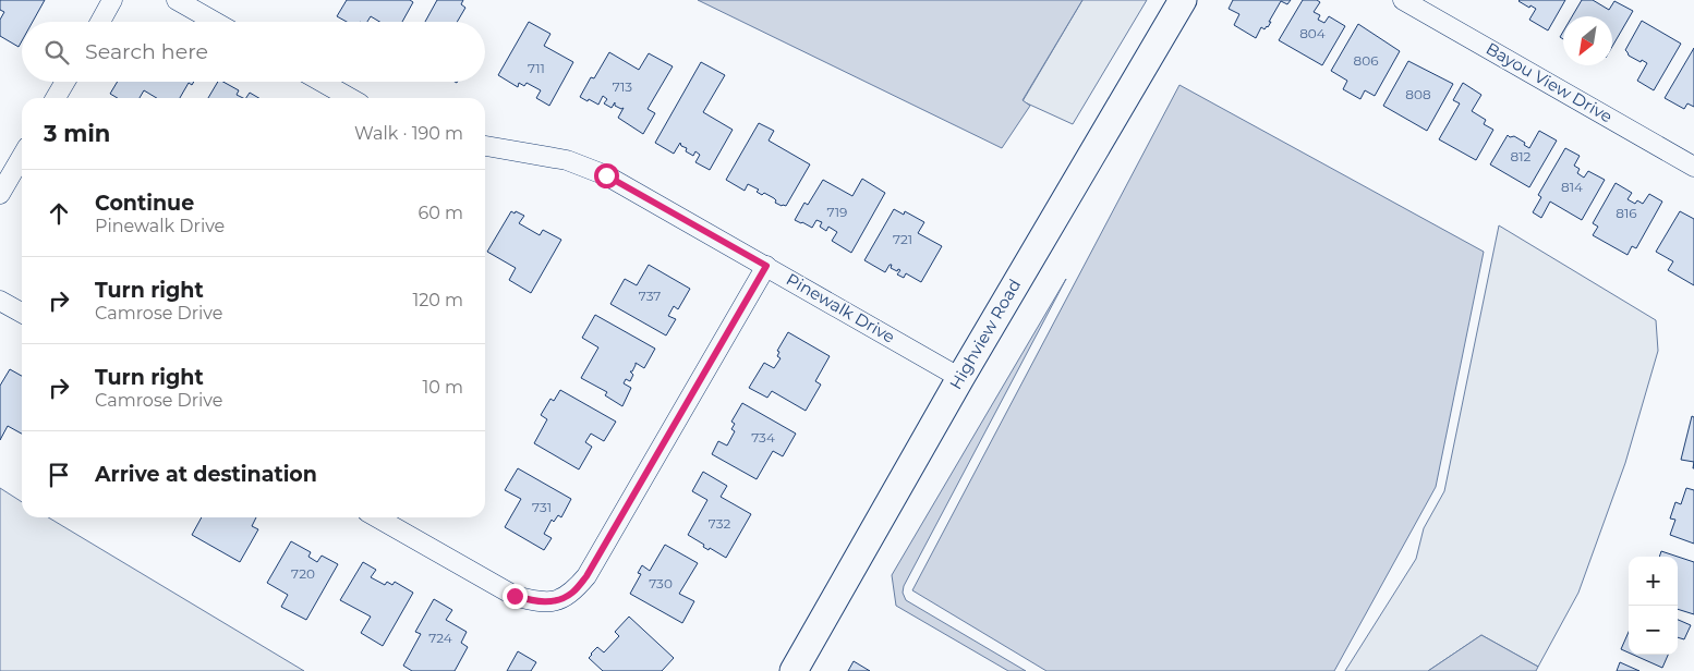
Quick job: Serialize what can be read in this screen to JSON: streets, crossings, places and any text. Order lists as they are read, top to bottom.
{
  "streets": {
    "street": ["Bayou View Drive", "Pinewalk Drive", "Highview Road"]
  },
  "crossings": [
    ["Pinewalk Drive", "Highview Road"]
  ],
  "house_numbers": [
    "804",
    "806",
    "711",
    "713",
    "808",
    "812",
    "814",
    "719",
    "816",
    "721",
    "737",
    "734",
    "731",
    "732",
    "720",
    "730",
    "724"
  ],
  "north": "bottom left",
  "page": {
    "search": "Search here",
    "heading": ["3 min", "Walk · 190 m"],
    "list": [
      ["Continue", "Pinewalk Drive", "60 m"],
      ["Turn right", "Camrose Drive", "120 m"],
      ["Turn right", "Camrose Drive", "10 m"],
      "Arrive at destination"
    ],
    "map_buttons": ["+", "−"]
  }
}
